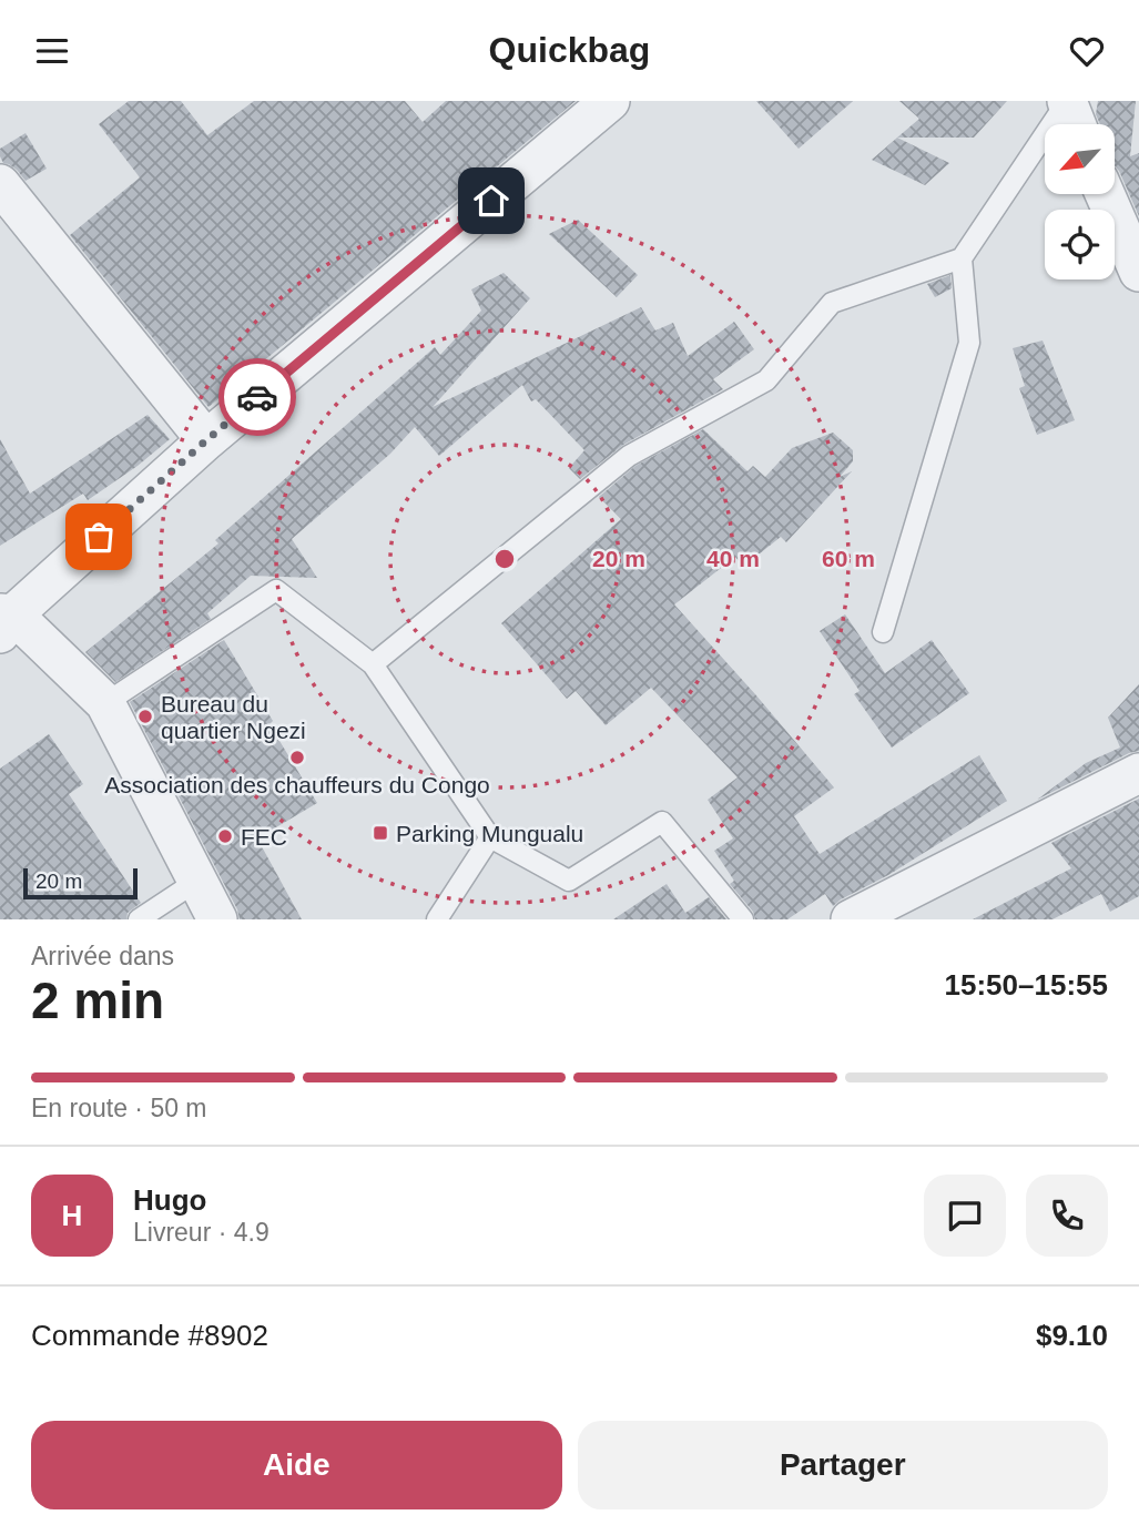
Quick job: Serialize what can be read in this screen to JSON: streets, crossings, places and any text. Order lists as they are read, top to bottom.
{
  "places": {
    "other": ["Bureau du quartier Ngezi", "Association des chauffeurs du Congo", "FEC"],
    "transit": ["Parking Mungualu"]
  },
  "scale_bar": "20 m",
  "north": "bottom left",
  "page": {
    "header": "Quickbag",
    "scale": "20 m",
    "heading": ["2 min", "Arrivée dans", "15:50–15:55"],
    "panel": [
      "Hugo",
      "Livreur · 4.9",
      "Commande #8902",
      "$9.10"
    ],
    "bar": "En route · 50 m",
    "round": "H",
    "buttons": ["Aide", "Partager"]
  },
  "rings": ["20 m", "40 m", "60 m"]
}
